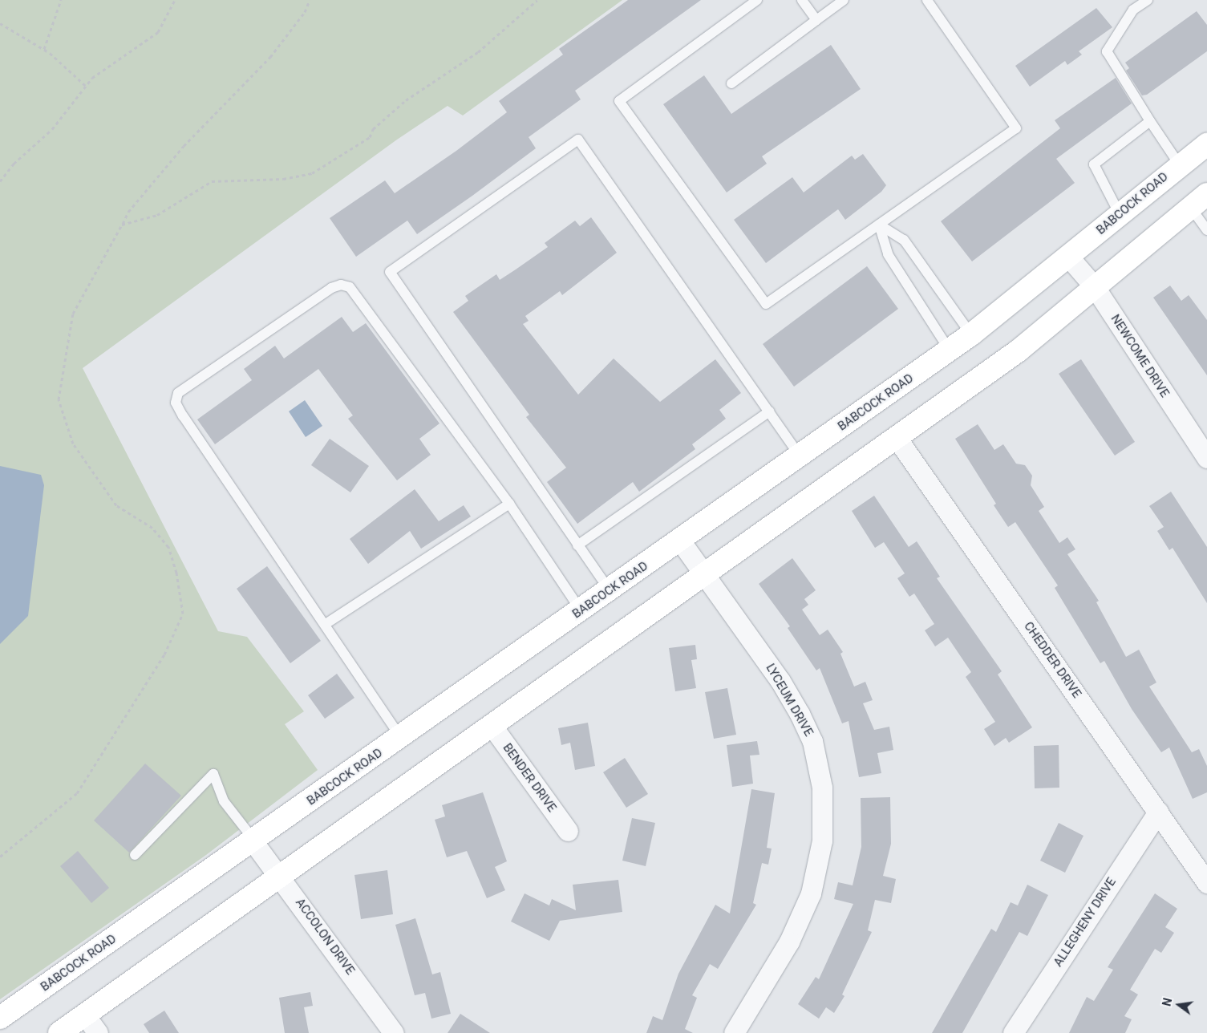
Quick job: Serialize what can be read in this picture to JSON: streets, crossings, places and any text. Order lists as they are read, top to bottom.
{
  "streets": {
    "main road": ["BABCOCK ROAD"],
    "street": [
      "NEWCOME DRIVE",
      "CHEDDER DRIVE",
      "LYCEUM DRIVE",
      "BENDER DRIVE",
      "ALLEGHENY DRIVE",
      "ACCOLON DRIVE"
    ]
  },
  "crossings": [
    ["BABCOCK ROAD", "NEWCOME DRIVE"],
    ["BABCOCK ROAD", "LYCEUM DRIVE"],
    ["BABCOCK ROAD", "ACCOLON DRIVE"],
    ["CHEDDER DRIVE", "ALLEGHENY DRIVE"]
  ],
  "north": "left"
}
